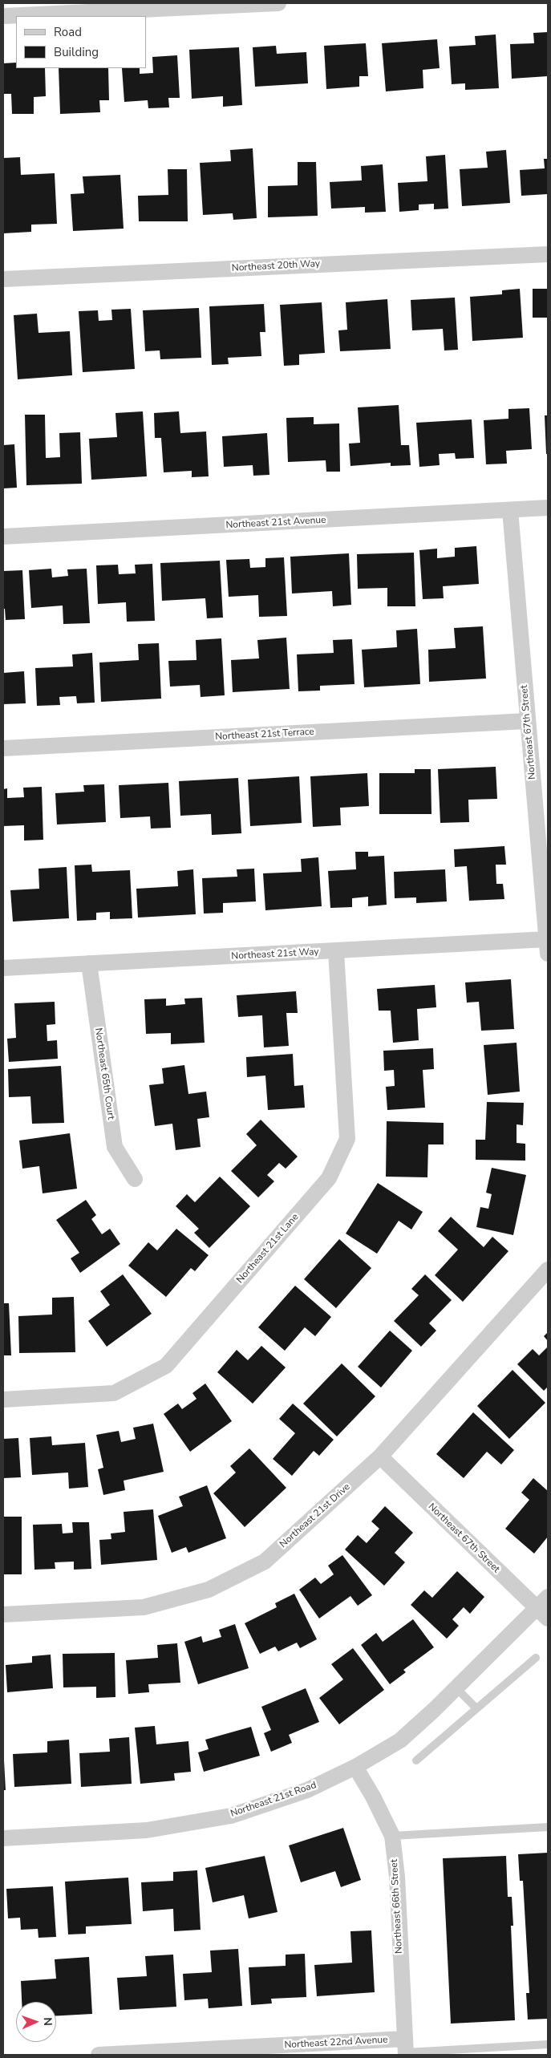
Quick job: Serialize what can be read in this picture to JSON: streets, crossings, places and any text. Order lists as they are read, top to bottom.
{
  "streets": {
    "street": [
      "Northeast 20th Way",
      "Northeast 21st Avenue",
      "Northeast 67th Street",
      "Northeast 21st Terrace",
      "Northeast 21st Way",
      "Northeast 65th Court",
      "Northeast 21st Lane",
      "Northeast 21st Drive",
      "Northeast 21st Road",
      "Northeast 66th Street",
      "Northeast 22nd Avenue"
    ]
  },
  "crossings": [
    ["Northeast 21st Avenue", "Northeast 67th Street"],
    ["Northeast 67th Street", "Northeast 21st Terrace"],
    ["Northeast 67th Street", "Northeast 21st Way"],
    ["Northeast 67th Street", "Northeast 21st Drive"],
    ["Northeast 67th Street", "Northeast 21st Road"],
    ["Northeast 21st Way", "Northeast 65th Court"],
    ["Northeast 21st Way", "Northeast 21st Lane"],
    ["Northeast 21st Road", "Northeast 66th Street"],
    ["Northeast 66th Street", "Northeast 22nd Avenue"]
  ],
  "legend": ["Road", "Building"],
  "north": "right"
}
